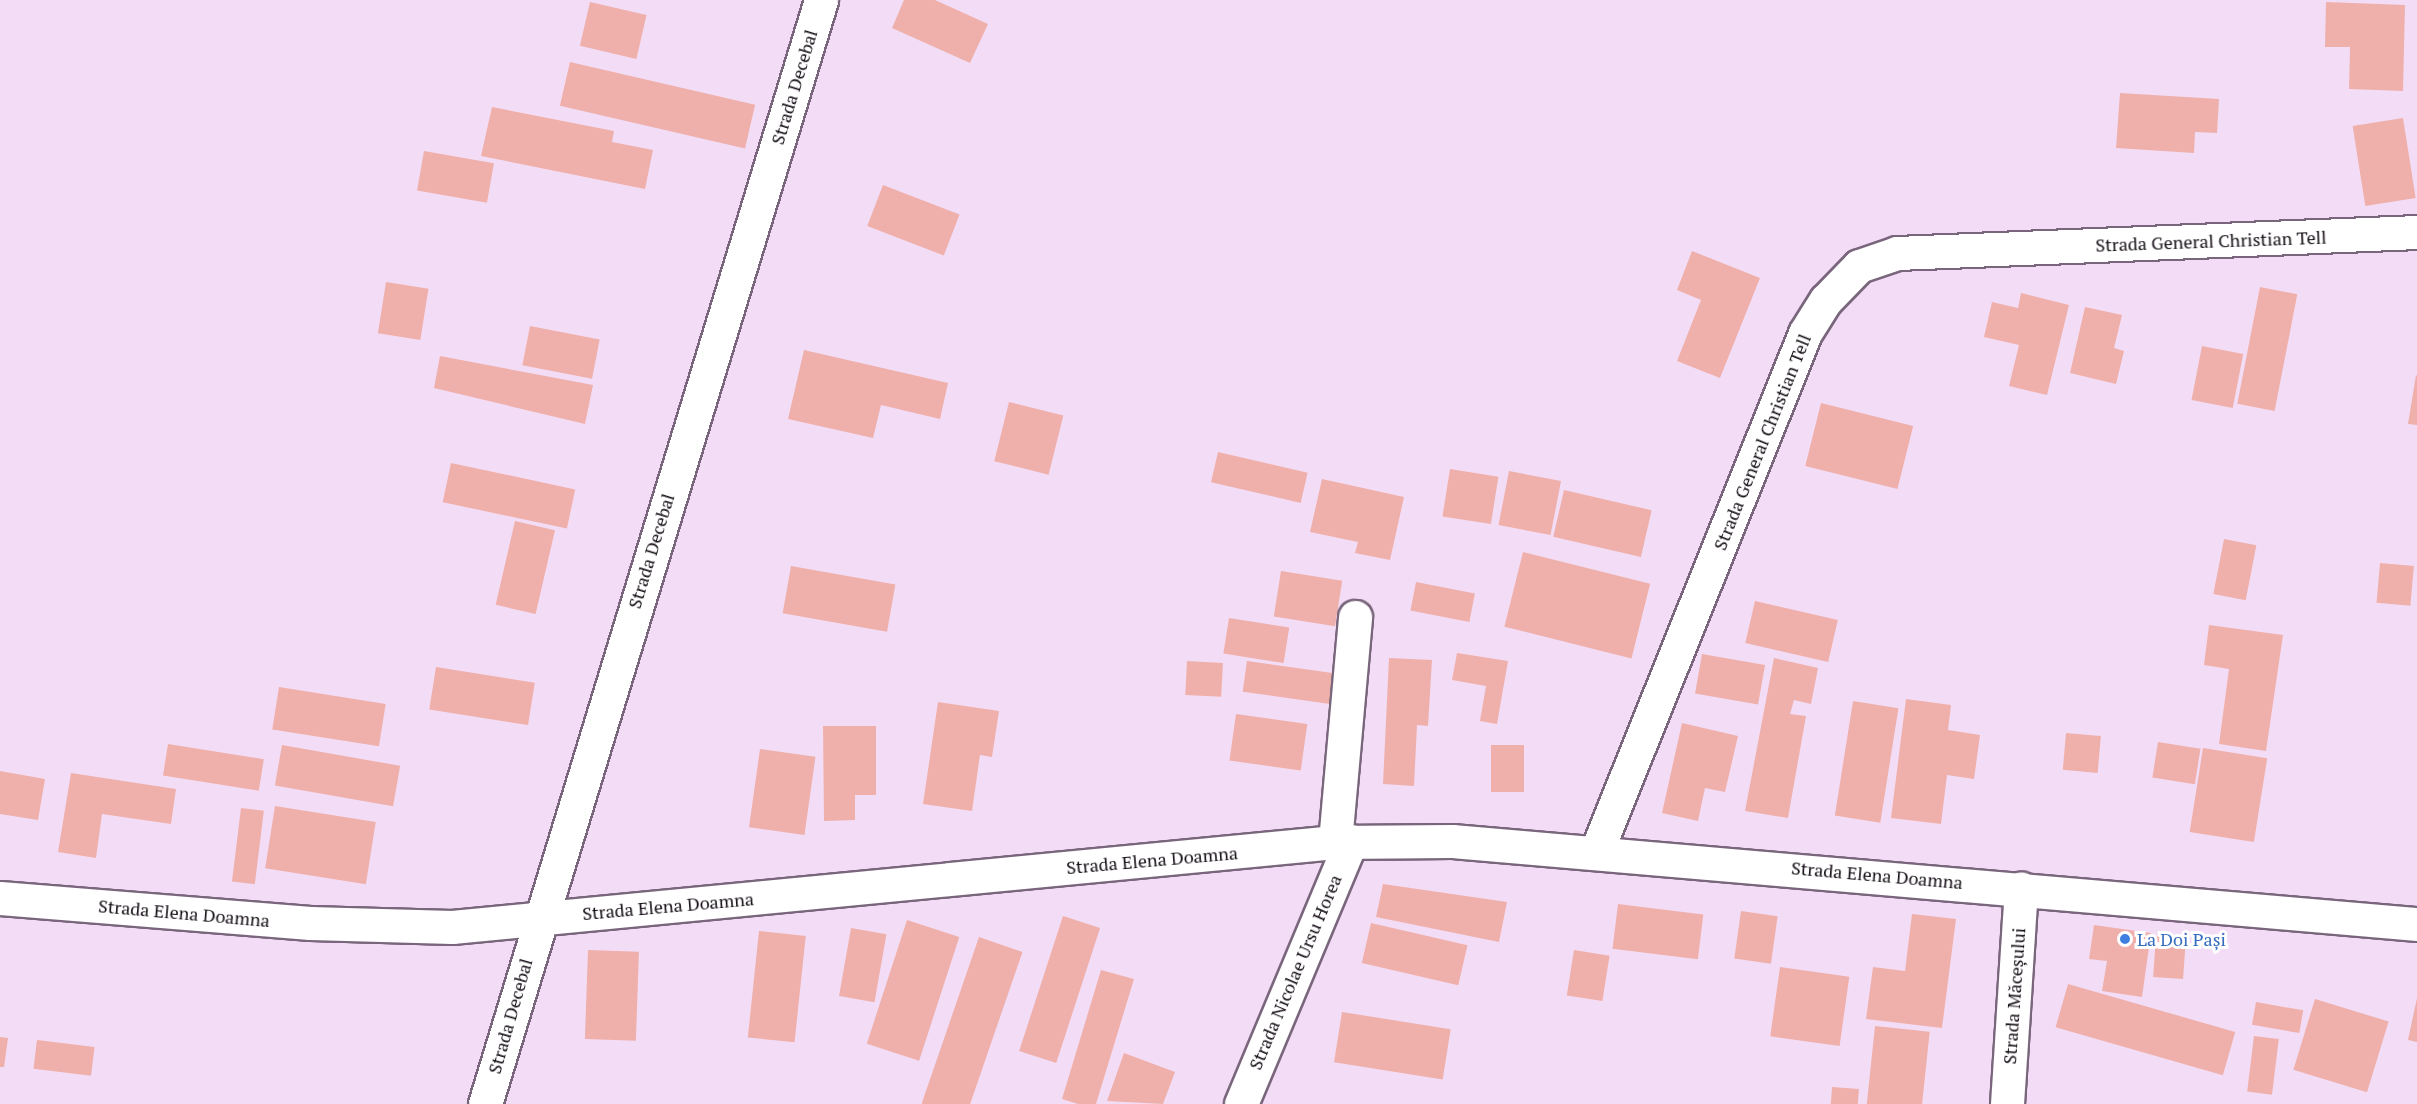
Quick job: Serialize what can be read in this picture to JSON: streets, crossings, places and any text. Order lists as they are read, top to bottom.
{
  "streets": {
    "street": [
      "Strada Decebal",
      "Strada General Christian Tell",
      "Strada Elena Doamna",
      "Strada Nicolae Ursu Horea",
      "Strada Măceșului"
    ]
  },
  "crossings": [
    ["Strada Decebal", "Strada Elena Doamna"],
    ["Strada General Christian Tell", "Strada Elena Doamna"],
    ["Strada Elena Doamna", "Strada Nicolae Ursu Horea"],
    ["Strada Elena Doamna", "Strada Măceșului"]
  ],
  "places": ["La Doi Pași"]
}
